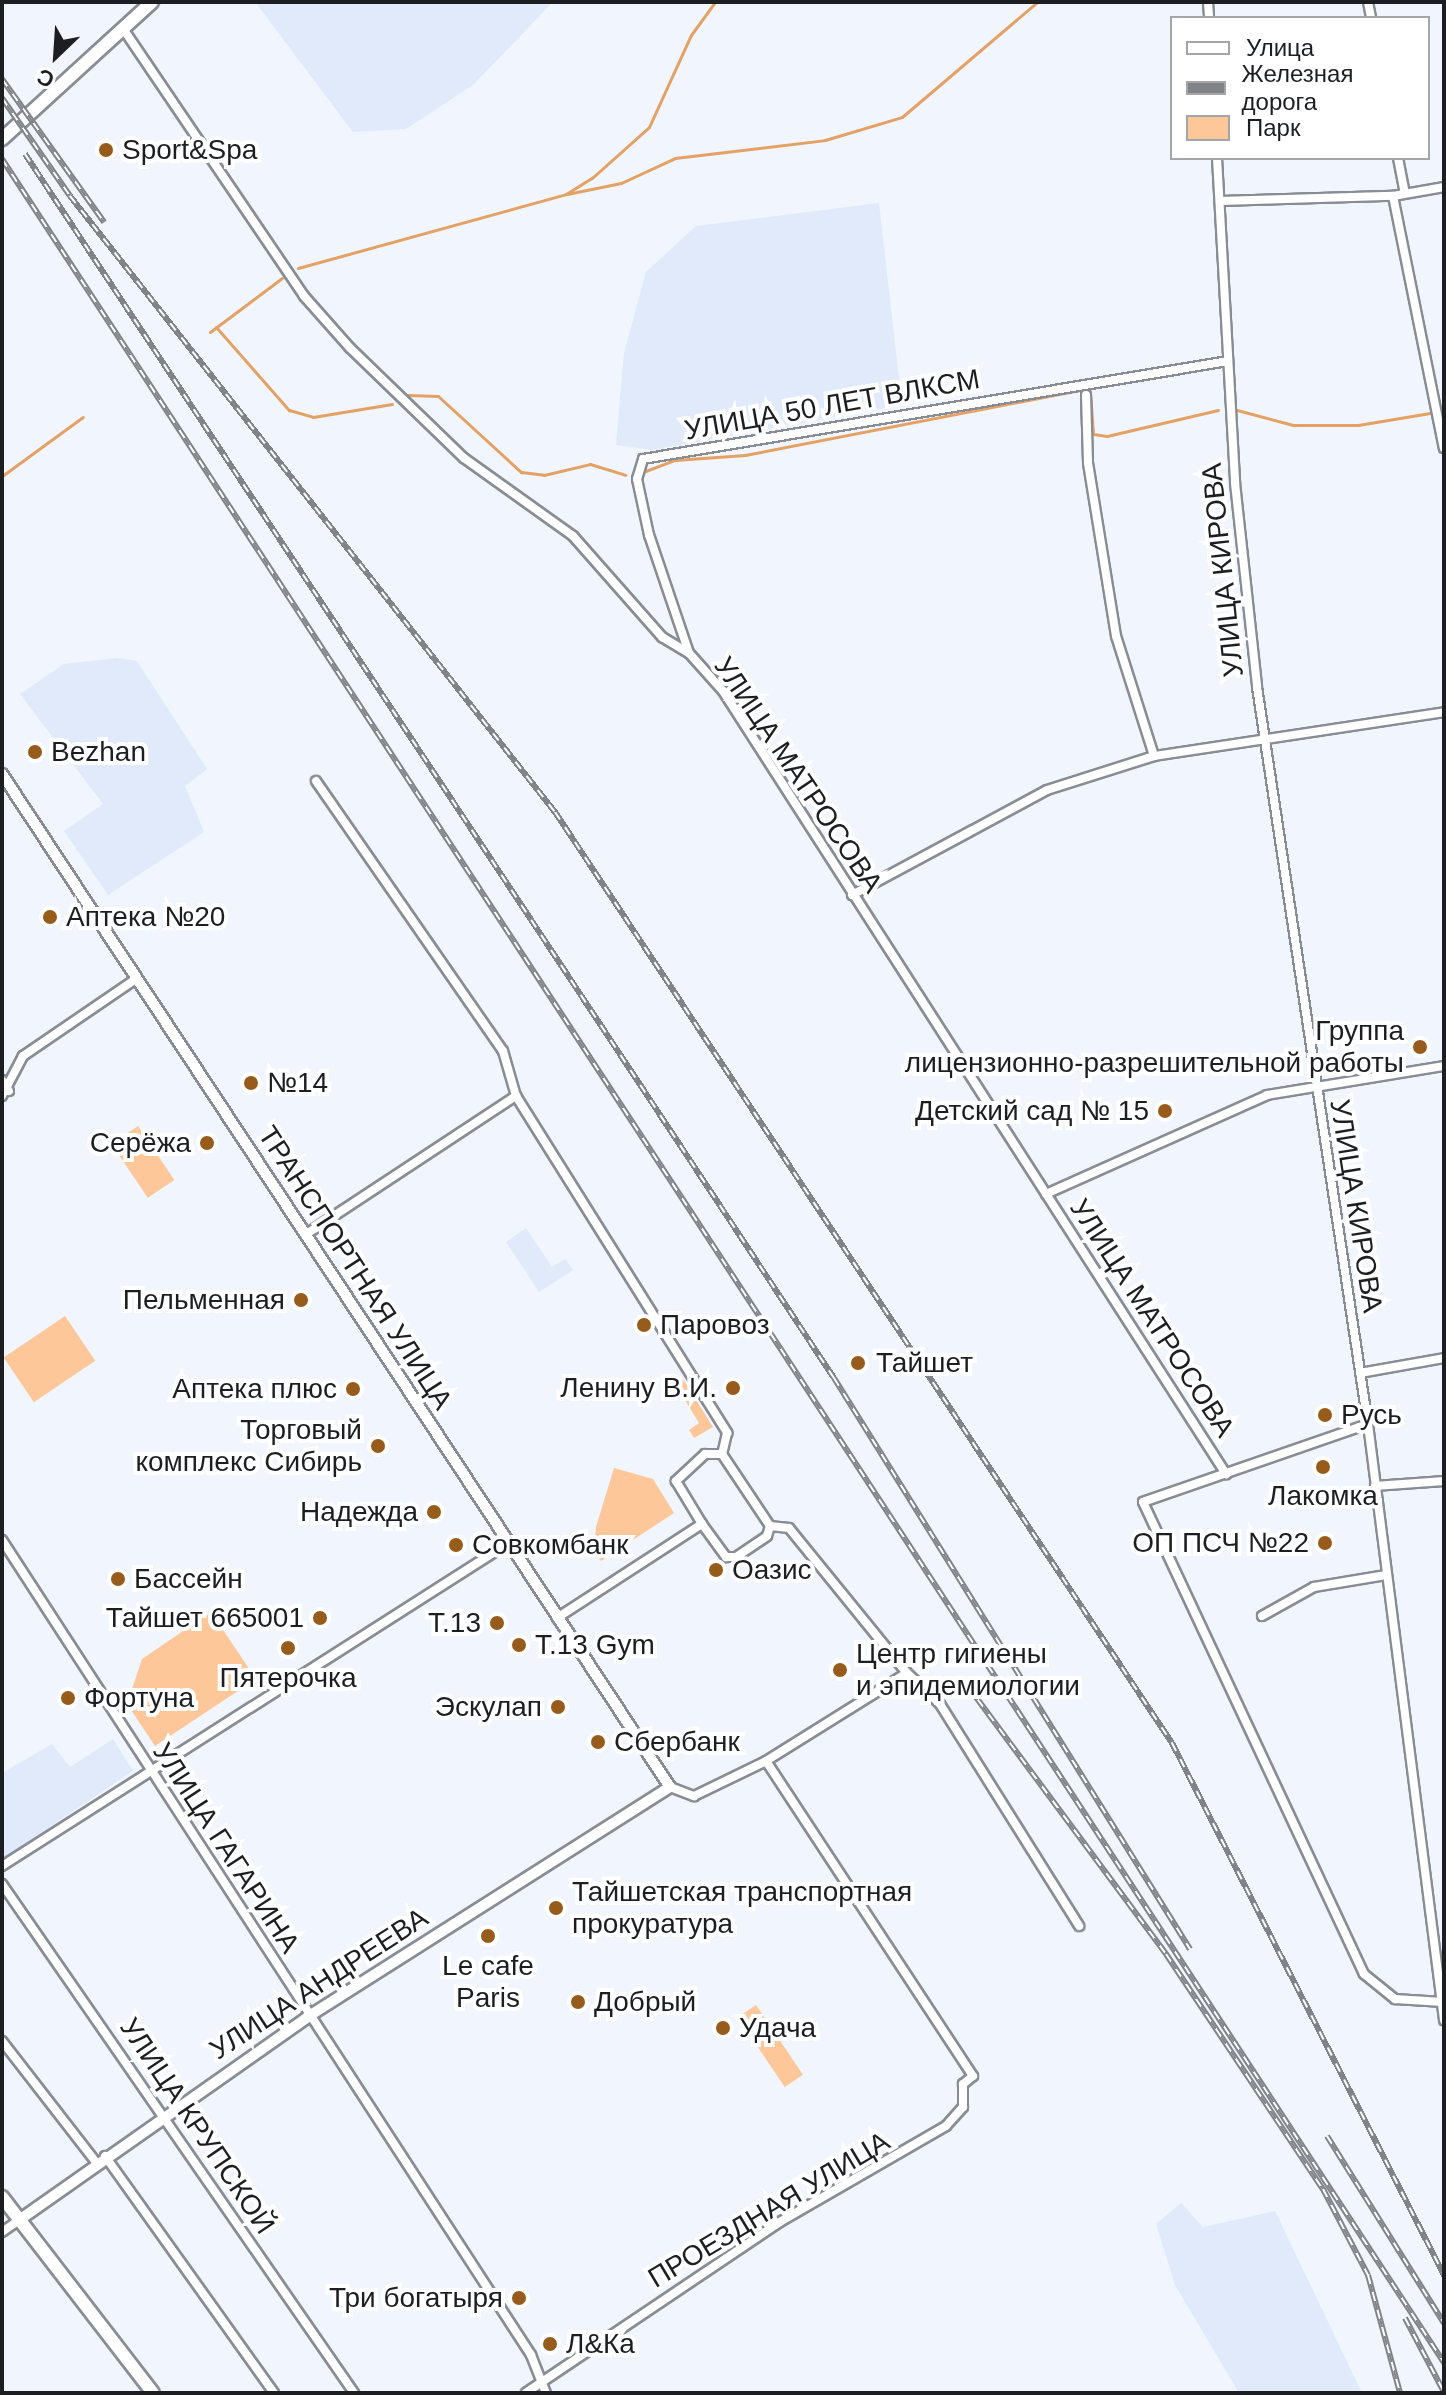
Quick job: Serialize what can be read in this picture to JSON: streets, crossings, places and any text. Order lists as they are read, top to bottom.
{
  "streets": {
    "street": [
      "УЛИЦА 50 ЛЕТ ВЛКСМ",
      "УЛИЦА КИРОВА",
      "УЛИЦА МАТРОСОВА",
      "ТРАНСПОРТНАЯ УЛИЦА",
      "УЛИЦА ГАГАРИНА",
      "УЛИЦА АНДРЕЕВА",
      "УЛИЦА КРУПСКОЙ",
      "ПРОЕЗДНАЯ УЛИЦА"
    ]
  },
  "crossings": [
    ["УЛИЦА 50 ЛЕТ ВЛКСМ", "УЛИЦА КИРОВА"],
    ["УЛИЦА 50 ЛЕТ ВЛКСМ", "УЛИЦА МАТРОСОВА"],
    ["ТРАНСПОРТНАЯ УЛИЦА", "УЛИЦА АНДРЕЕВА"],
    ["УЛИЦА ГАГАРИНА", "УЛИЦА АНДРЕЕВА"],
    ["УЛИЦА ГАГАРИНА", "ПРОЕЗДНАЯ УЛИЦА"],
    ["УЛИЦА АНДРЕЕВА", "УЛИЦА КРУПСКОЙ"]
  ],
  "places": [
    "Sport&Spa",
    "Bezhan",
    "Аптека №20",
    "Группа лицензионно-разрешительной работы",
    "№14",
    "Детский сад № 15",
    "Серёжа",
    "Пельменная",
    "Паровоз",
    "Тайшет",
    "Ленину В.И.",
    "Аптека плюс",
    "Русь",
    "Торговый комплекс Сибирь",
    "Лакомка",
    "Надежда",
    "ОП ПСЧ №22",
    "Совкомбанк",
    "Оазис",
    "Бассейн",
    "Тайшет 665001",
    "T.13",
    "T.13 Gym",
    "Пятерочка",
    "Центр гигиены и эпидемиологии",
    "Фортуна",
    "Эскулап",
    "Сбербанк",
    "Тайшетская транспортная прокуратура",
    "Le cafe Paris",
    "Добрый",
    "Удача",
    "Три богатыря",
    "Л&Ка"
  ],
  "legend": ["Улица", "Железная дорога", "Парк"],
  "north": "bottom left"
}
